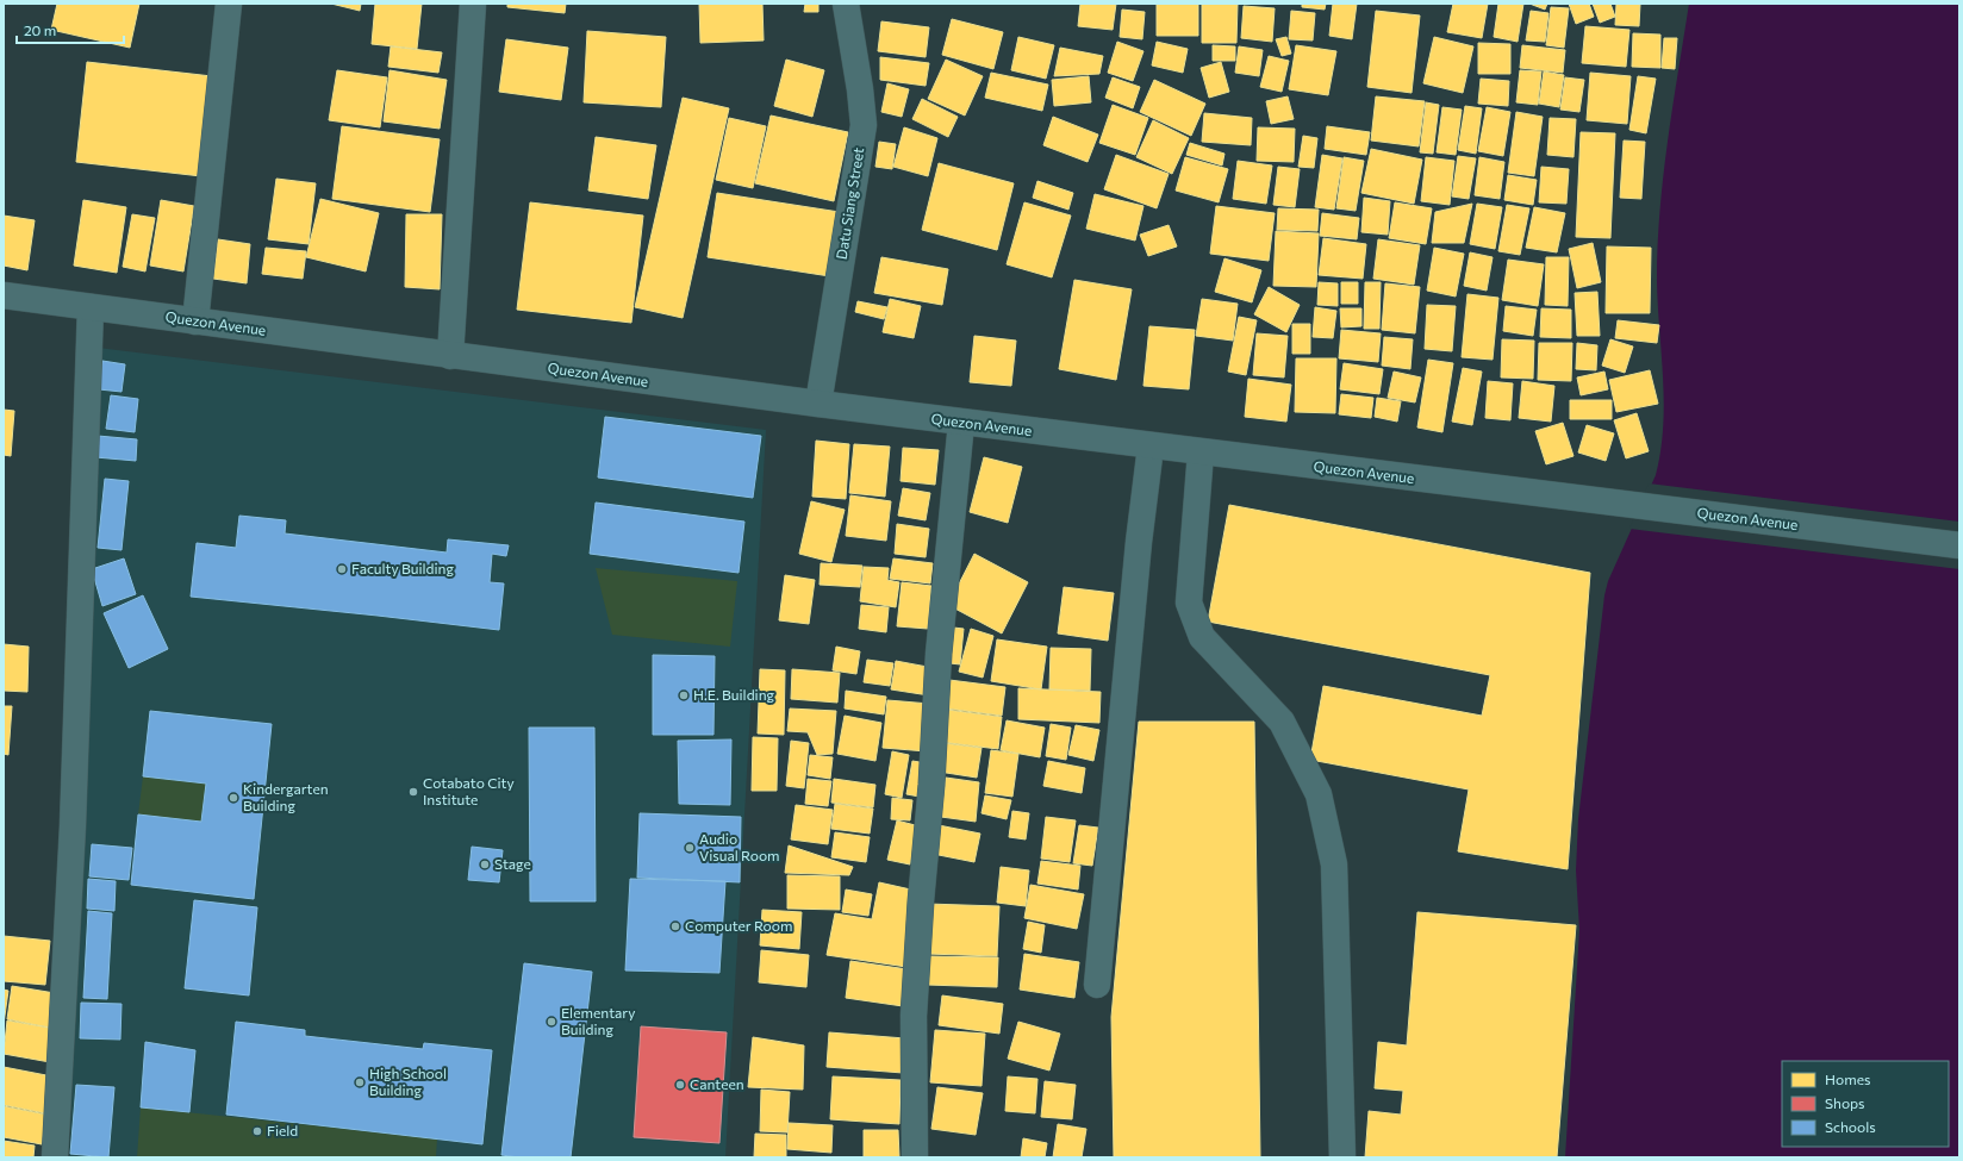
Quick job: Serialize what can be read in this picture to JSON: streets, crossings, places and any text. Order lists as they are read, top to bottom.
{
  "streets": {
    "street": ["Datu Siang Street", "Quezon Avenue"]
  },
  "crossings": [
    ["Datu Siang Street", "Quezon Avenue"]
  ],
  "places": [
    "Faculty Building",
    "H.E. Building",
    "Cotabato City Institute",
    "Kindergarten Building",
    "Audio Visual Room",
    "Stage",
    "Computer Room",
    "Elementary Building",
    "High School Building",
    "Canteen",
    "Field"
  ],
  "legend": ["Homes", "Shops", "Schools"],
  "scale_bar": "20 m"
}
